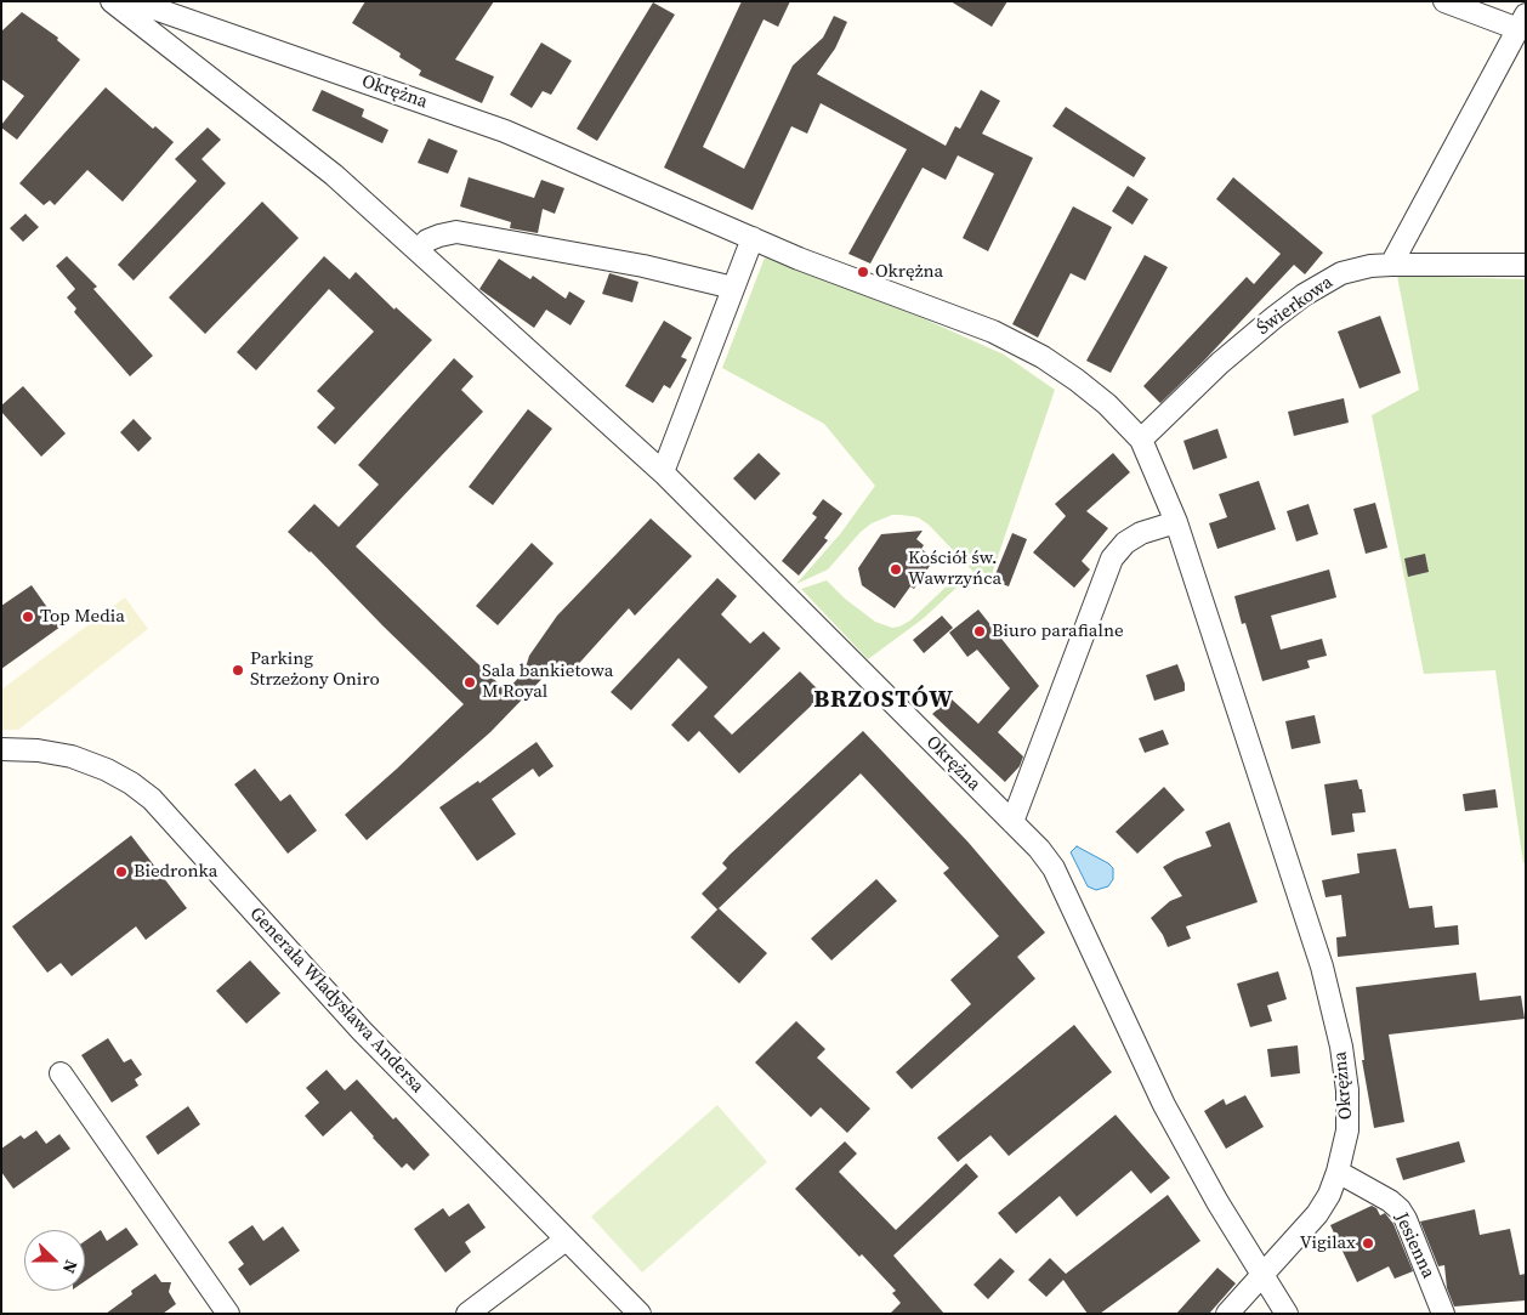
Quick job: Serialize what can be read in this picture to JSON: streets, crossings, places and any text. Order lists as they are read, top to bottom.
{
  "streets": {
    "street": [
      "Okrężna",
      "Świerkowa",
      "Generała Władysława Andersa",
      "Jesienna"
    ]
  },
  "crossings": [
    ["Okrężna", "Świerkowa"],
    ["Okrężna", "Jesienna"]
  ],
  "districts": ["BRZOSTÓW"],
  "places": [
    "Okrężna",
    "Kościół św. Wawrzyńca",
    "Top Media",
    "Biuro parafialne",
    "Parking Strzeżony Oniro",
    "Sala bankietowa M Royal",
    "Biedronka",
    "Vigilax"
  ],
  "north": "right"
}
